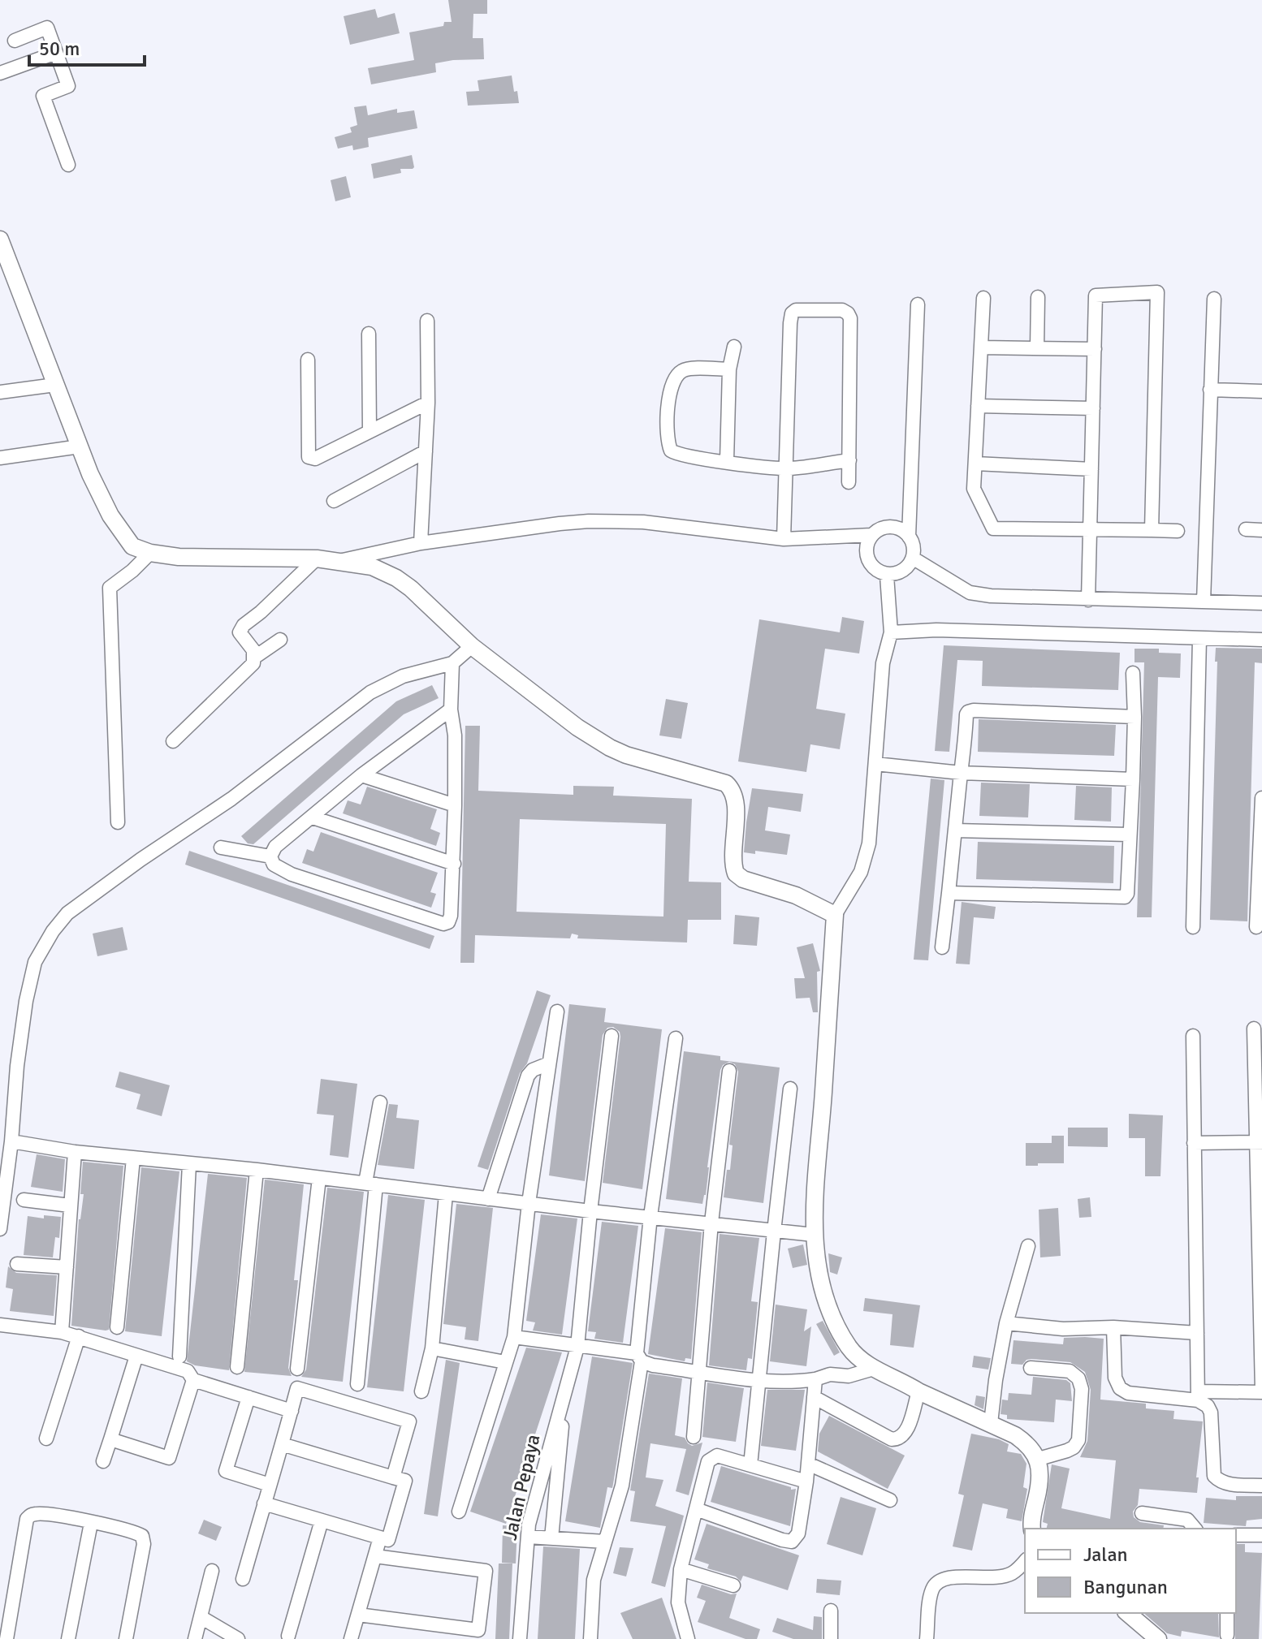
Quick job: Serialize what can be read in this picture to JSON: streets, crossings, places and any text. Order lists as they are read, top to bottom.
{
  "streets": {
    "street": ["Jalan Pepaya"]
  },
  "legend": ["Jalan", "Bangunan"],
  "scale_bar": "50 m"
}
